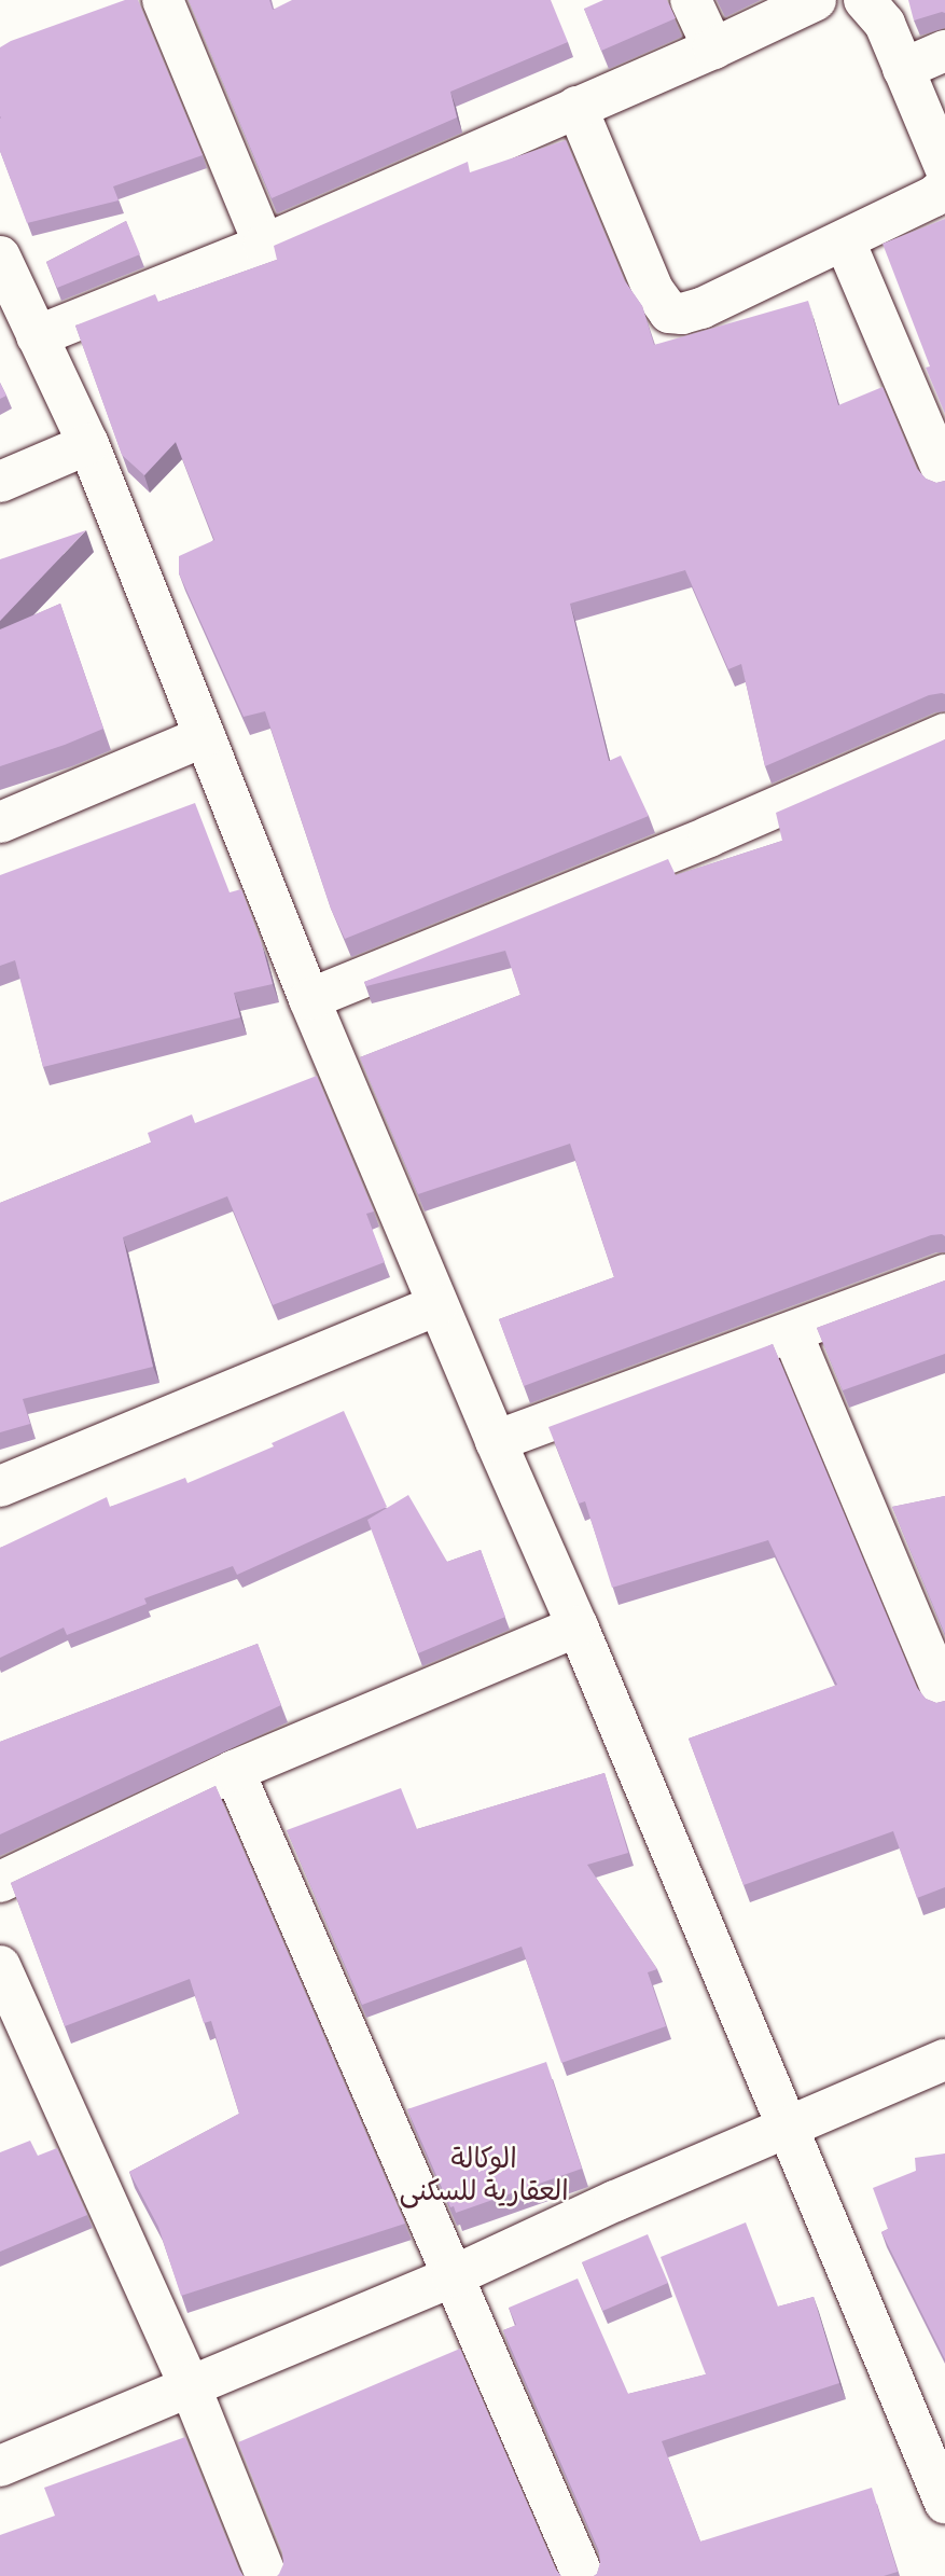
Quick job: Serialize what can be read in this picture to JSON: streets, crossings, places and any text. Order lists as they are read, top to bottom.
{
  "districts": ["الوكالة العقارية للسكنى"]
}
